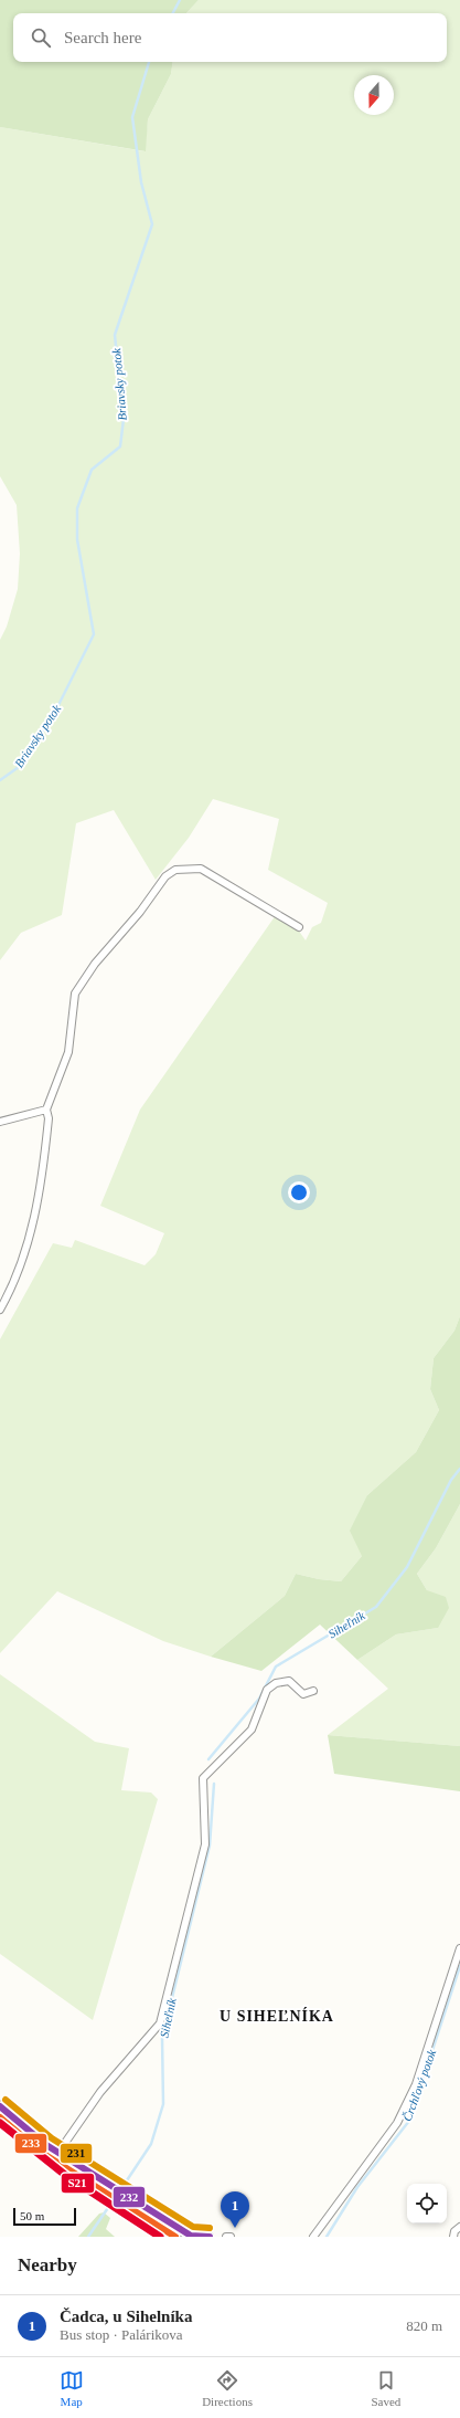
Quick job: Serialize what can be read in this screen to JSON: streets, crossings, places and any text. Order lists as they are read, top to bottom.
{
  "districts": ["U SIHEĽNÍKA"],
  "water": ["Briavsky potok", "Siheľník", "Črchľový potok"],
  "lines": [
    "transit line 231",
    "transit line 232",
    "transit line 233",
    "transit line S21"
  ],
  "scale_bar": "50 m",
  "north": "bottom",
  "page": {
    "search": "Search here",
    "pins": "1",
    "scale": "50 m",
    "heading": "Nearby",
    "list": [
      {
        "mark": "1",
        "name": "Čadca, u Sihelníka",
        "note": "Bus stop · Palárikova",
        "value": "820 m"
      }
    ],
    "nav": ["Map", "Directions", "Saved"]
  }
}
